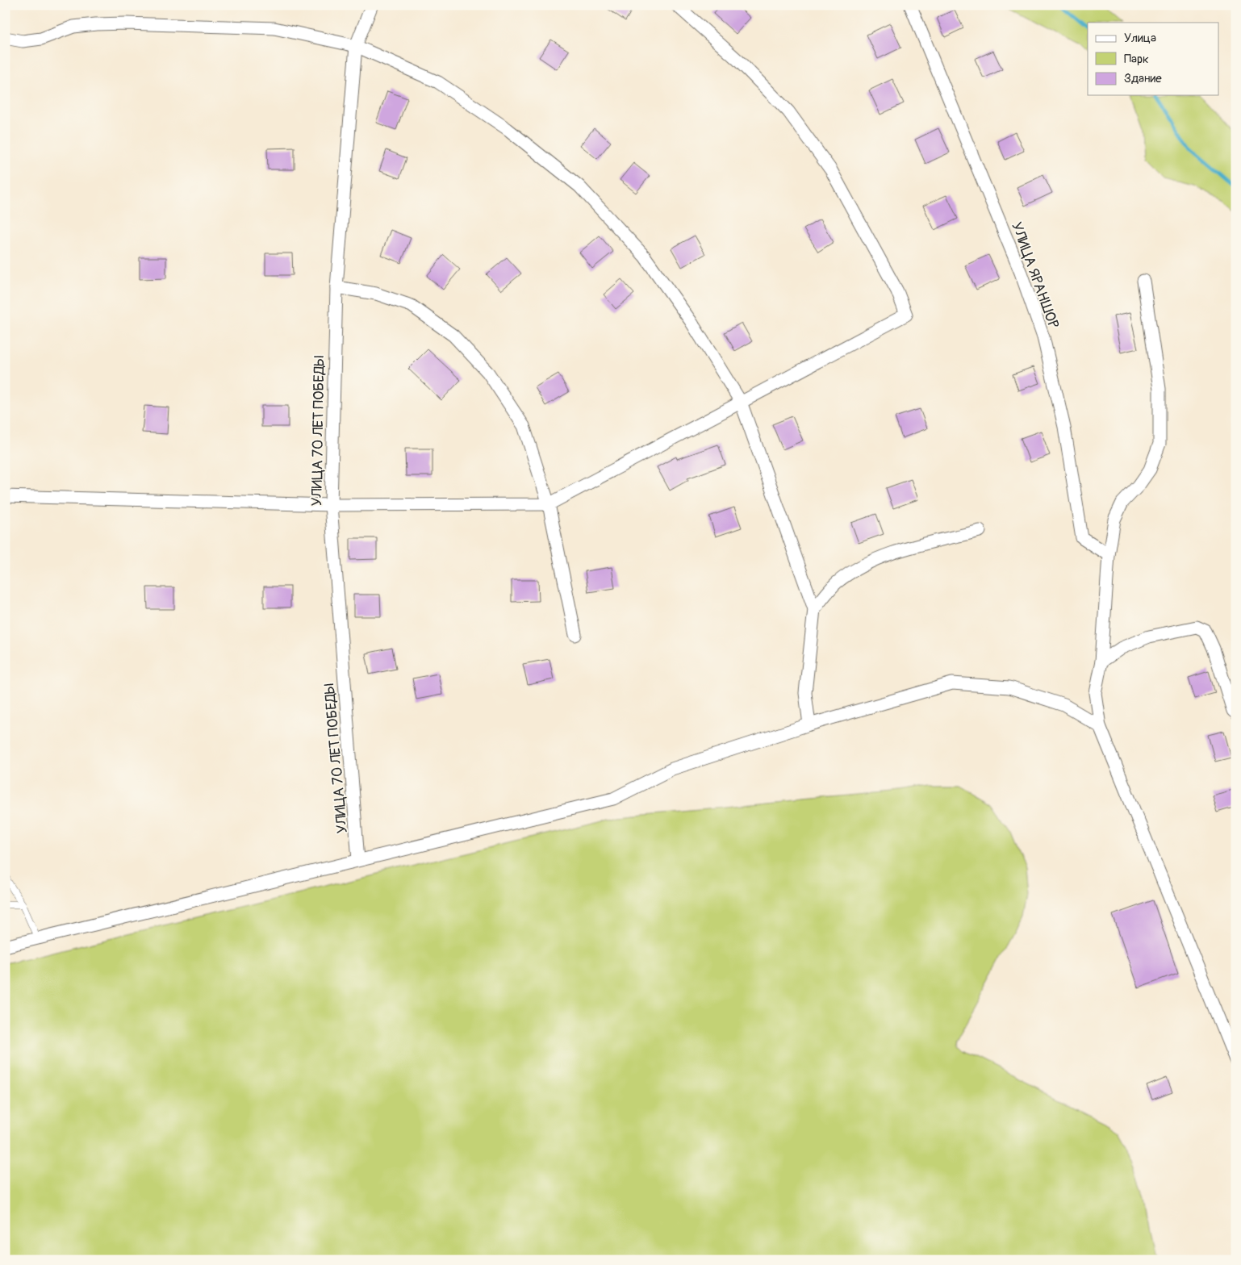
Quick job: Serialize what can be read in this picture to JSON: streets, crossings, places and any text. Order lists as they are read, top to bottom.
{
  "streets": {
    "street": ["УЛИЦА ЯРАНШОР", "УЛИЦА 70 ЛЕТ ПОБЕДЫ"]
  },
  "legend": ["Улица", "Парк", "Здание"]
}
